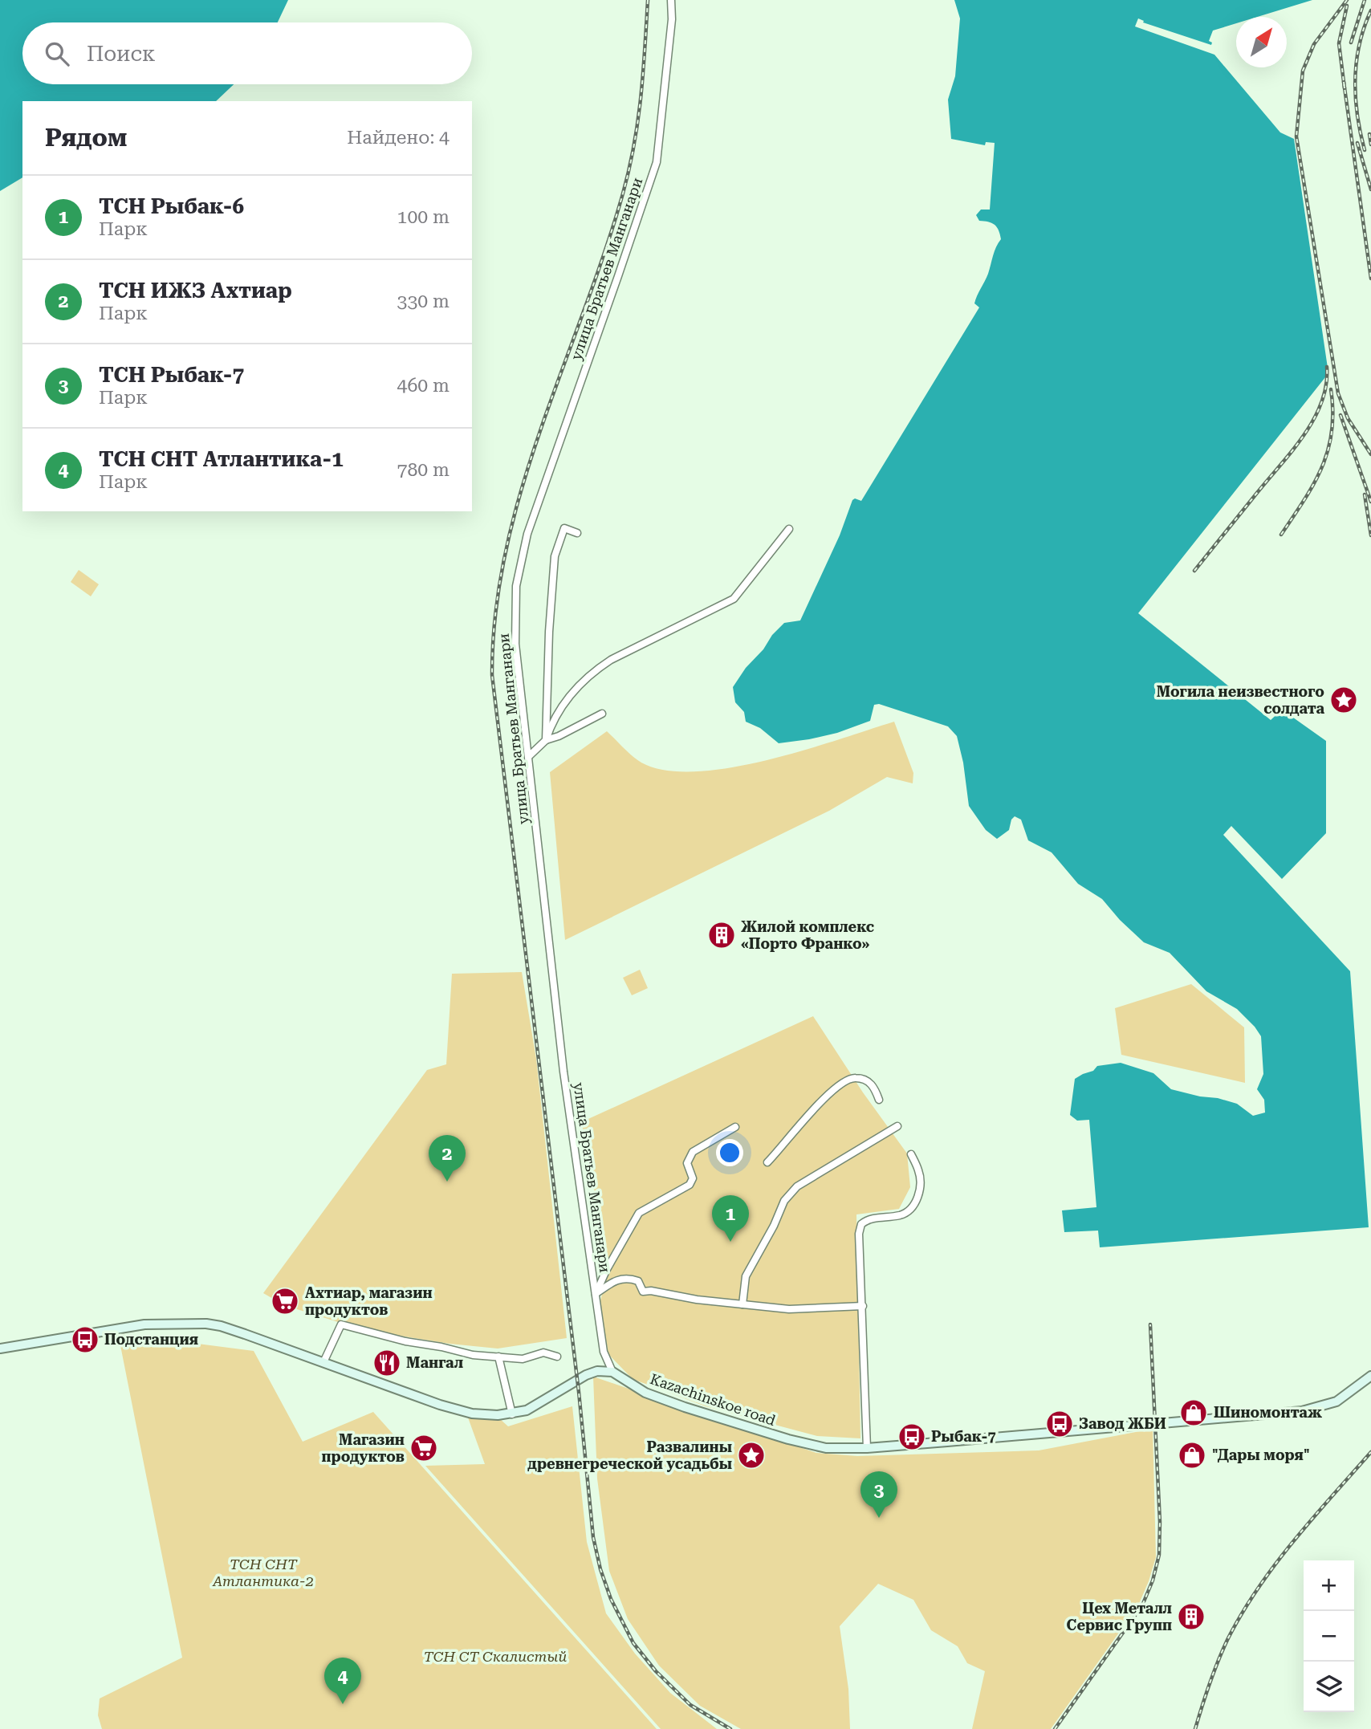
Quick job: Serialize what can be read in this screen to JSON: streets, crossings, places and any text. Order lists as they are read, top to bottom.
{
  "streets": {
    "main road": ["Kazachinskoe road"],
    "street": ["улица Братьев Манганари"]
  },
  "crossings": [
    ["улица Братьев Манганари", "Kazachinskoe road"]
  ],
  "parks": ["ТСН СНТ Атлантика-2", "ТСН СТ Скалистый"],
  "places": {
    "place": ["Могила неизвестного солдата", "Развалины древнегреческой усадьбы"],
    "building": ["Жилой комплекс «Порто Франко»", "Цех Металл Сервис Групп"],
    "supermarket": ["Ахтиар, магазин продуктов", "Магазин продуктов"],
    "bus stop": ["Подстанция", "Завод ЖБИ", "Рыбак-7"],
    "restaurant": ["Мангал"],
    "shop": ["Шиномонтаж", "\"Дары моря\""]
  },
  "north": "top right",
  "page": {
    "search": "Поиск",
    "heading": ["Рядом", "Найдено: 4"],
    "list": [
      {
        "mark": "1",
        "name": "ТСН Рыбак-6",
        "note": "Парк",
        "value": "100 m"
      },
      {
        "mark": "2",
        "name": "ТСН ИЖЗ Ахтиар",
        "note": "Парк",
        "value": "330 m"
      },
      {
        "mark": "3",
        "name": "ТСН Рыбак-7",
        "note": "Парк",
        "value": "460 m"
      },
      {
        "mark": "4",
        "name": "ТСН СНТ Атлантика-1",
        "note": "Парк",
        "value": "780 m"
      }
    ],
    "pins": [
      "2",
      "1",
      "3",
      "4"
    ],
    "map_buttons": ["+", "−"]
  }
}
